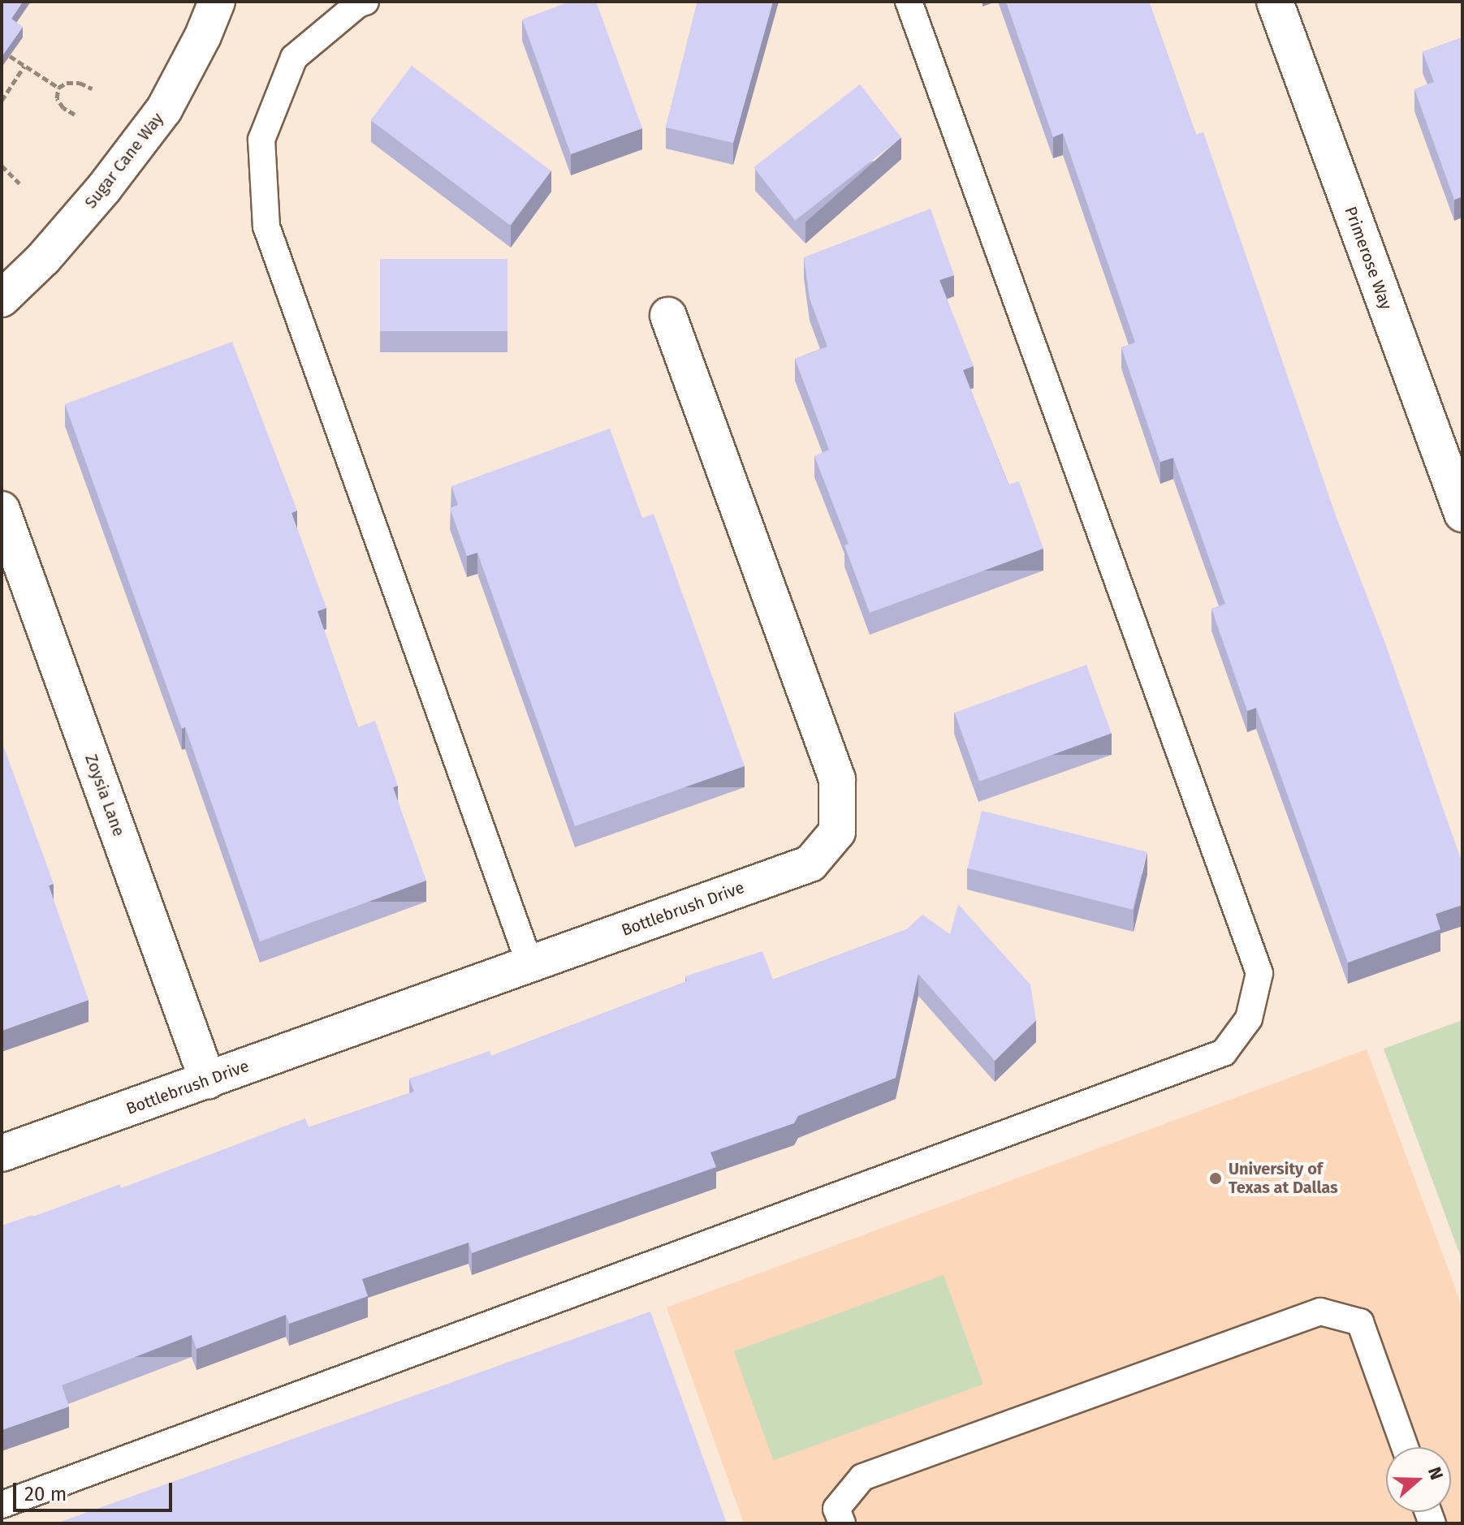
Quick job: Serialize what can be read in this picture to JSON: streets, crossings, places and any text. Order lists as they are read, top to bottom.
{
  "streets": {
    "street": [
      "Sugar Cane Way",
      "Primerose Way",
      "Zoysia Lane",
      "Bottlebrush Drive"
    ]
  },
  "crossings": [
    ["Zoysia Lane", "Bottlebrush Drive"]
  ],
  "places": ["University of Texas at Dallas"],
  "scale_bar": "20 m",
  "north": "right"
}
